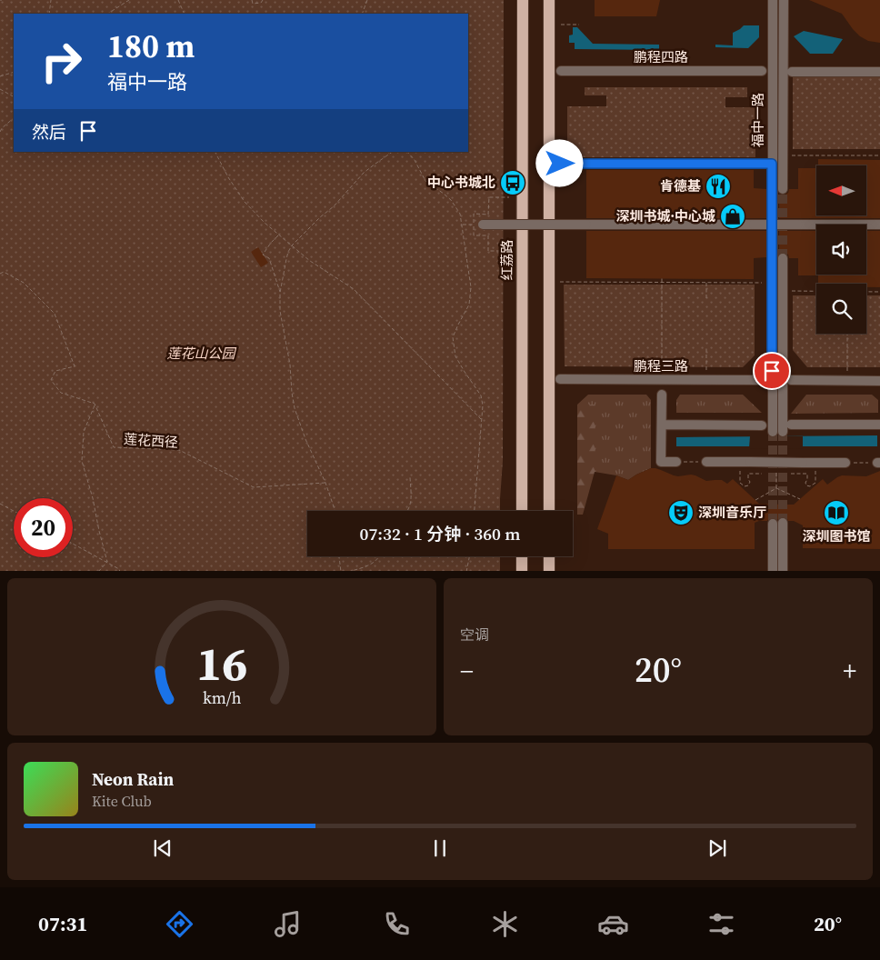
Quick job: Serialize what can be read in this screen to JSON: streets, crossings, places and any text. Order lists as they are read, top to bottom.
{
  "streets": {
    "main road": ["红荔路"],
    "street": ["鹏程四路", "福中一路", "鹏程三路"],
    "path": ["莲花西径"]
  },
  "parks": ["莲花山公园"],
  "places": {
    "bus stop": ["中心书城北"],
    "restaurant": ["肯德基"],
    "shop": ["深圳书城·中心城"],
    "theatre": ["深圳音乐厅"],
    "library": ["深圳图书馆"]
  },
  "north": "left",
  "page": {
    "turn": ["180 m", "福中一路"],
    "then": "然后",
    "limit": "20",
    "trip": "07:32 · 1 分钟 · 360 m",
    "tile": "空调",
    "heat": ["−", "20°", "+"],
    "song": ["Neon Rain", "Kite Club"],
    "tabs": ["07:31", "20°"],
    "gauge": ["16", "km/h"]
  }
}
